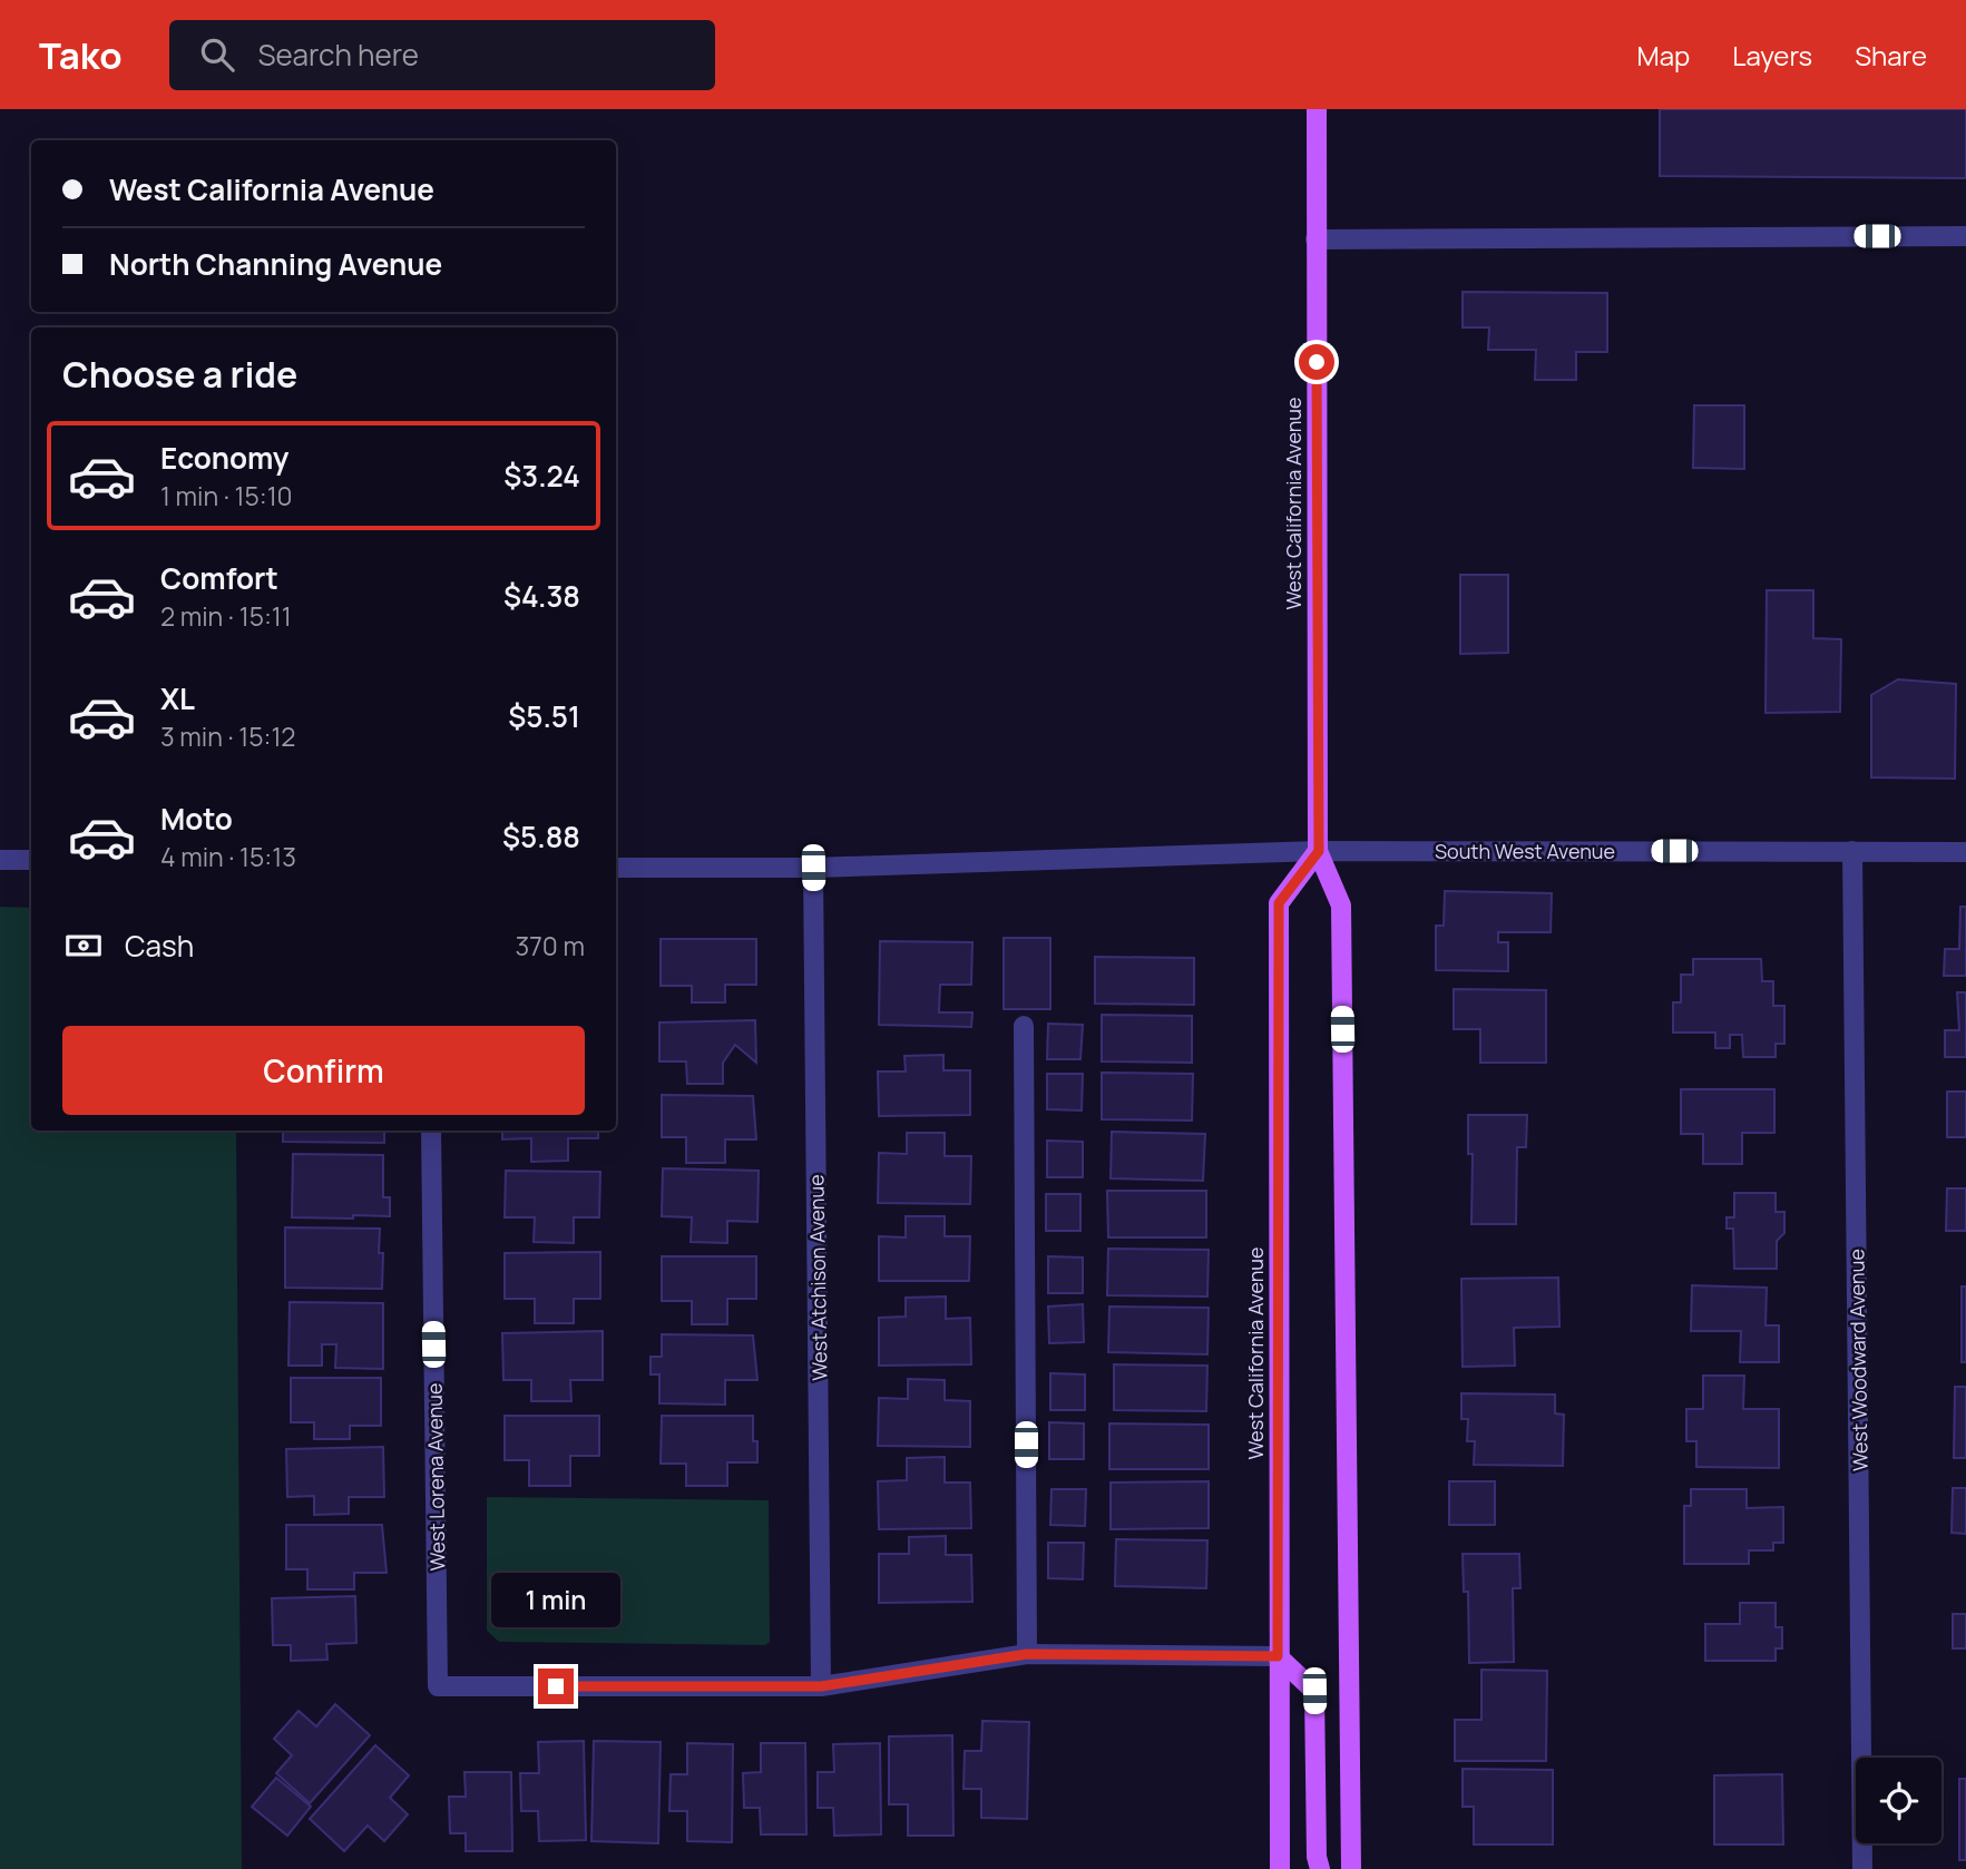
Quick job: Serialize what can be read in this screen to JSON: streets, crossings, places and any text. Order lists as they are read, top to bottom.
{
  "streets": {
    "main road": ["West California Avenue"],
    "street": [
      "South West Avenue",
      "West Atchison Avenue",
      "West Woodward Avenue",
      "West Lorena Avenue"
    ]
  },
  "crossings": [
    ["West California Avenue", "South West Avenue"],
    ["South West Avenue", "West Atchison Avenue"],
    ["South West Avenue", "West Woodward Avenue"],
    ["West Atchison Avenue", "West Lorena Avenue"]
  ],
  "page": {
    "header": "Tako",
    "search": "Search here",
    "nav": ["Map", "Layers", "Share"],
    "banner": ["West California Avenue", "North Channing Avenue"],
    "heading": "Choose a ride",
    "list": [
      {
        "name": "Economy",
        "note": "1 min · 15:10",
        "value": "$3.24"
      },
      {
        "name": "Comfort",
        "note": "2 min · 15:11",
        "value": "$4.38"
      },
      {
        "name": "XL",
        "note": "3 min · 15:12",
        "value": "$5.51"
      },
      {
        "name": "Moto",
        "note": "4 min · 15:13",
        "value": "$5.88"
      }
    ],
    "pay": ["Cash", "370 m"],
    "buttons": "Confirm",
    "bubble": "1 min"
  }
}
